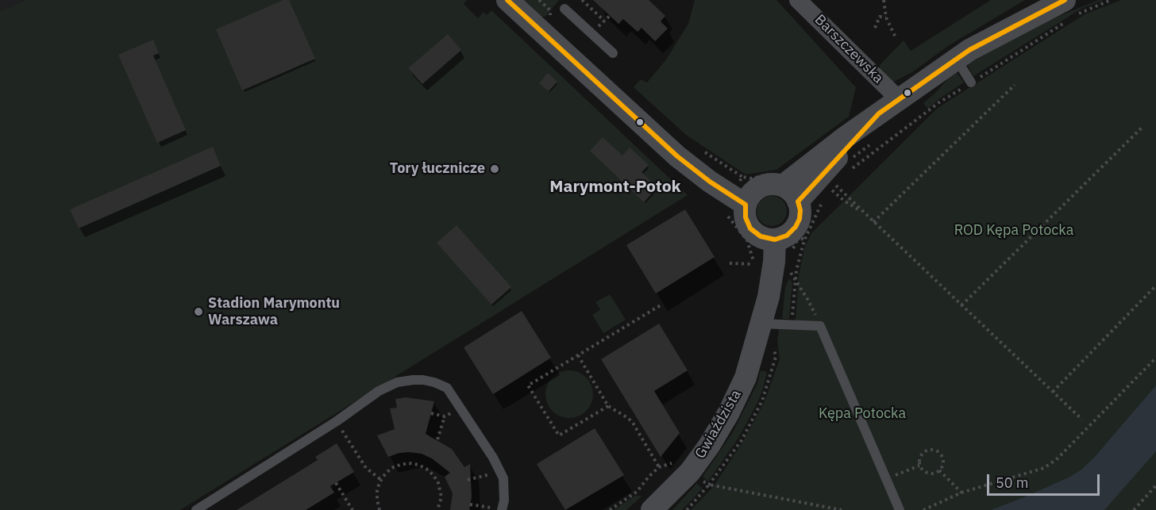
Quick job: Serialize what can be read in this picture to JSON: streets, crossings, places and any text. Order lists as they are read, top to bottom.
{
  "streets": {
    "street": ["Barszczewska", "Gwiaździsta"]
  },
  "districts": ["Marymont-Potok"],
  "parks": ["ROD Kępa Potocka", "Kępa Potocka"],
  "places": ["Tory łucznicze", "Stadion Marymontu Warszawa"],
  "scale_bar": "50 m"
}
